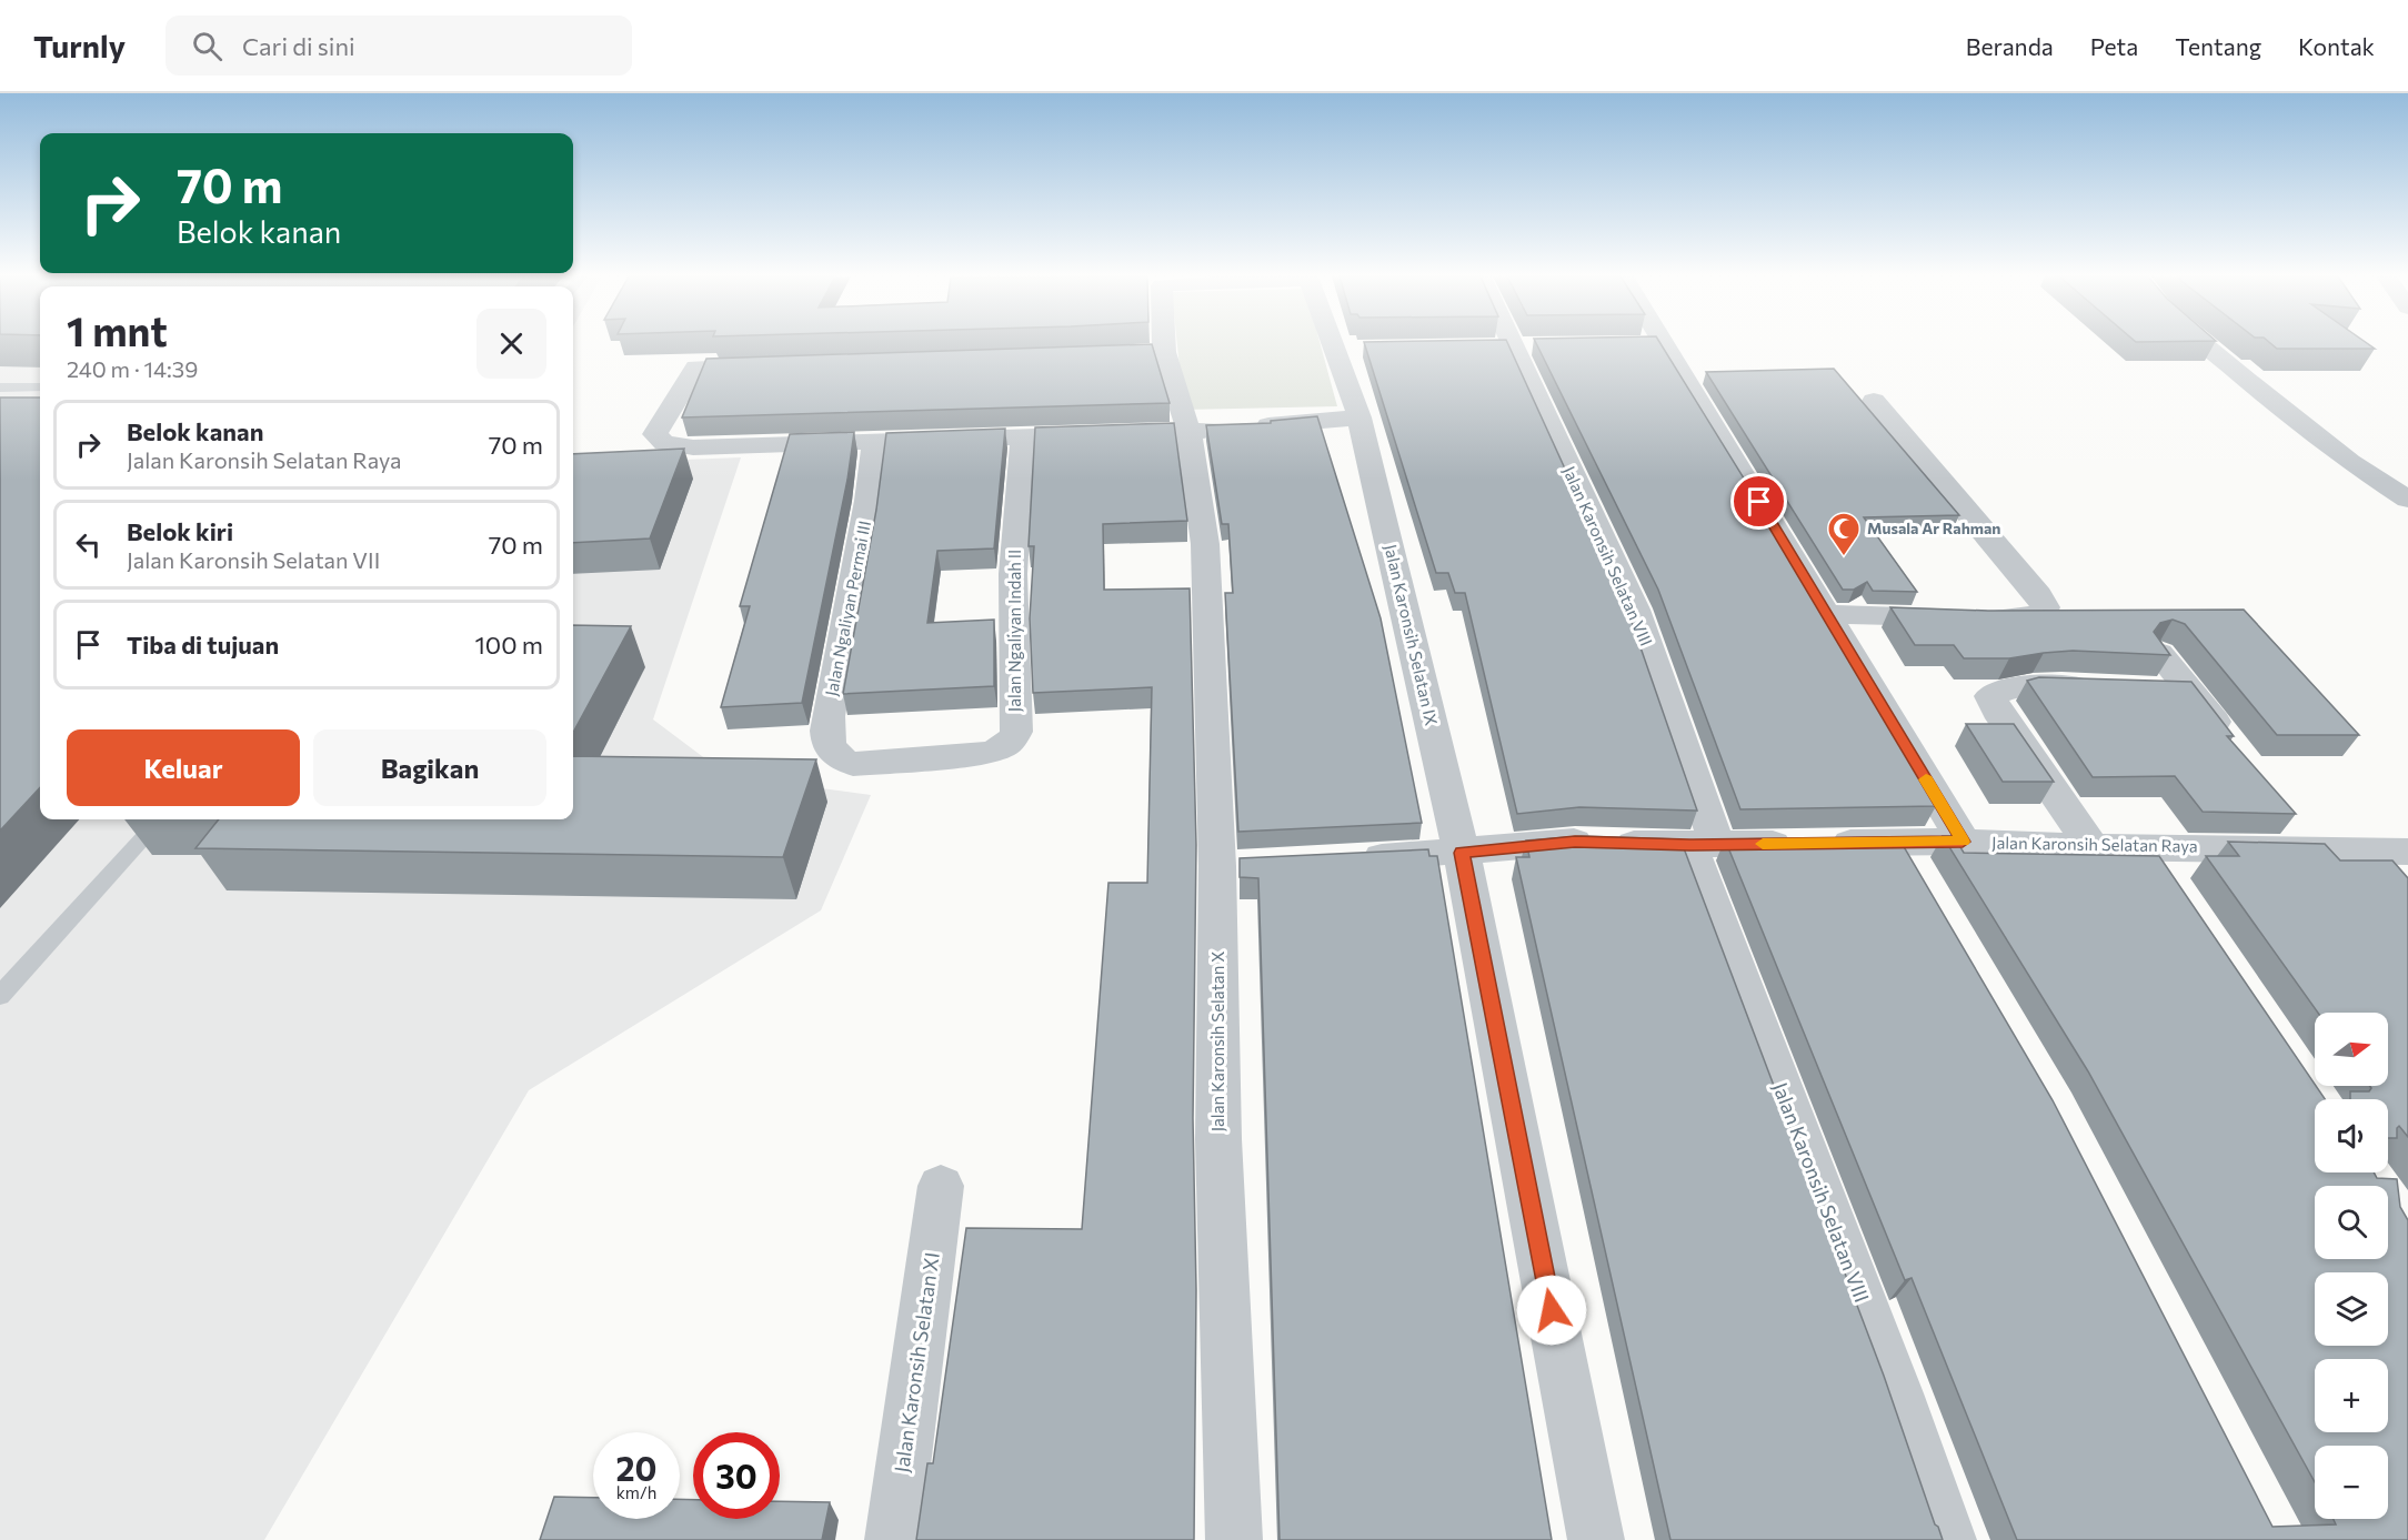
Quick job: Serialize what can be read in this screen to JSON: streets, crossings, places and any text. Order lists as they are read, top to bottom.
{
  "streets": {
    "street": [
      "Jalan Karonsih Selatan VIII",
      "Jalan Ngaliyan Permai III",
      "Jalan Ngaliyan Indah II",
      "Jalan Karonsih Selatan IX",
      "Jalan Karonsih Selatan Raya",
      "Jalan Karonsih Selatan X",
      "Jalan Karonsih Selatan XI"
    ]
  },
  "crossings": [
    ["Jalan Karonsih Selatan VIII", "Jalan Karonsih Selatan Raya"],
    ["Jalan Ngaliyan Permai III", "Jalan Ngaliyan Indah II"],
    ["Jalan Karonsih Selatan IX", "Jalan Karonsih Selatan Raya"]
  ],
  "places": {
    "mosque": ["Musala Ar Rahman"]
  },
  "north": "right",
  "page": {
    "header": "Turnly",
    "search": "Cari di sini",
    "nav": [
      "Beranda",
      "Peta",
      "Tentang",
      "Kontak"
    ],
    "turn": ["70 m", "Belok kanan"],
    "heading": ["1 mnt", "240 m · 14:39"],
    "list": [
      {
        "name": "Belok kanan",
        "note": "Jalan Karonsih Selatan Raya",
        "value": "70 m"
      },
      {
        "name": "Belok kiri",
        "note": "Jalan Karonsih Selatan VII",
        "value": "70 m"
      },
      {
        "name": "Tiba di tujuan",
        "value": "100 m"
      }
    ],
    "buttons": ["Keluar", "Bagikan"],
    "map_buttons": ["+", "−"],
    "speed": "20 km/h",
    "limit": "30"
  }
}
